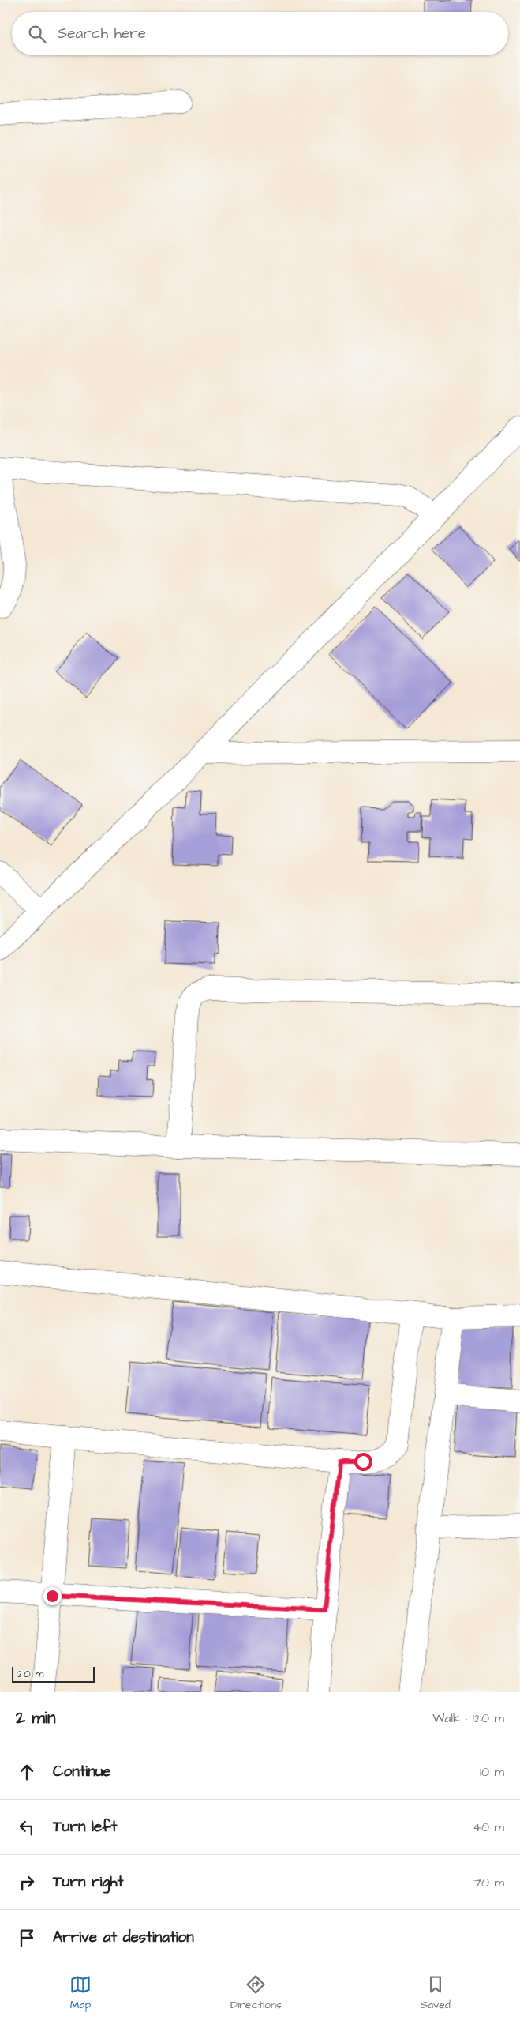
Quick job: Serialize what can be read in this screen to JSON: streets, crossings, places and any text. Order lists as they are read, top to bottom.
{
  "scale_bar": "20 m",
  "page": {
    "search": "Search here",
    "scale": "20 m",
    "heading": ["2 min", "Walk · 120 m"],
    "list": [
      ["Continue", "10 m"],
      ["Turn left", "40 m"],
      ["Turn right", "70 m"],
      "Arrive at destination"
    ],
    "nav": ["Map", "Directions", "Saved"]
  }
}
